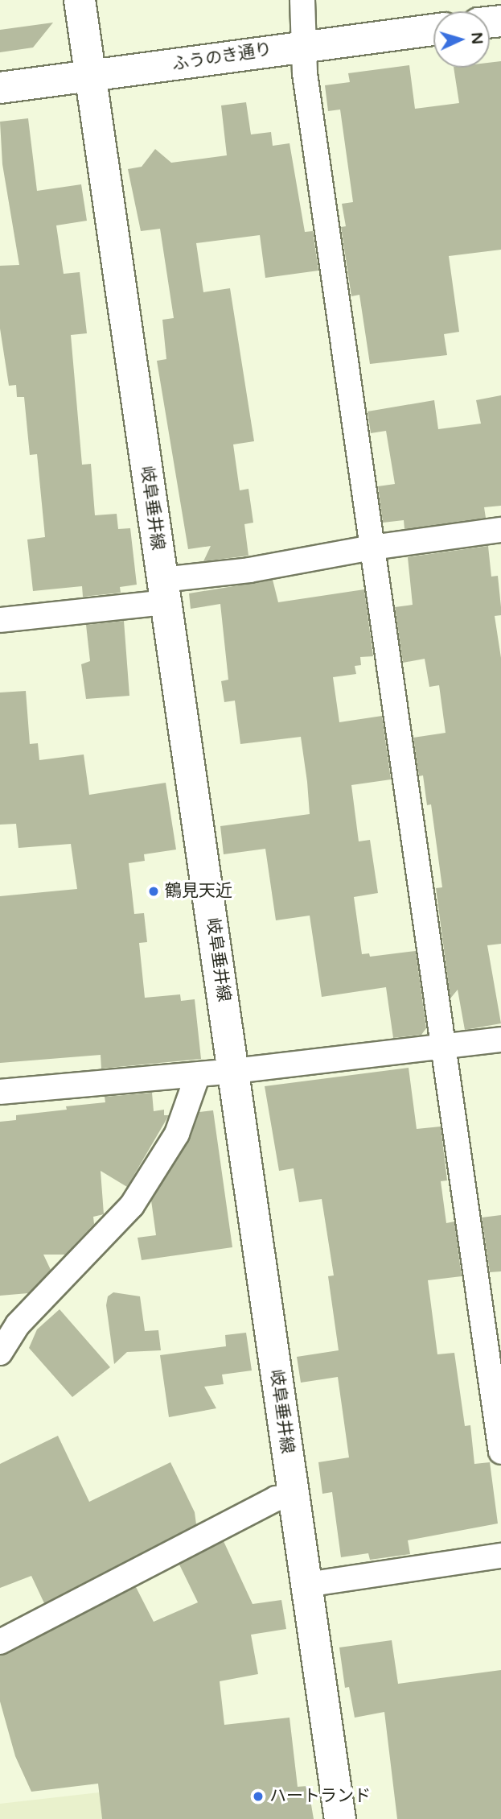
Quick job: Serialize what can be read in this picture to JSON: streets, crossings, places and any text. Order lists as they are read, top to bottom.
{
  "streets": {
    "main road": ["ふうのき通り", "岐阜垂井線"]
  },
  "crossings": [
    ["ふうのき通り", "岐阜垂井線"]
  ],
  "places": ["鶴見天近", "ハートランド"],
  "north": "right"
}
